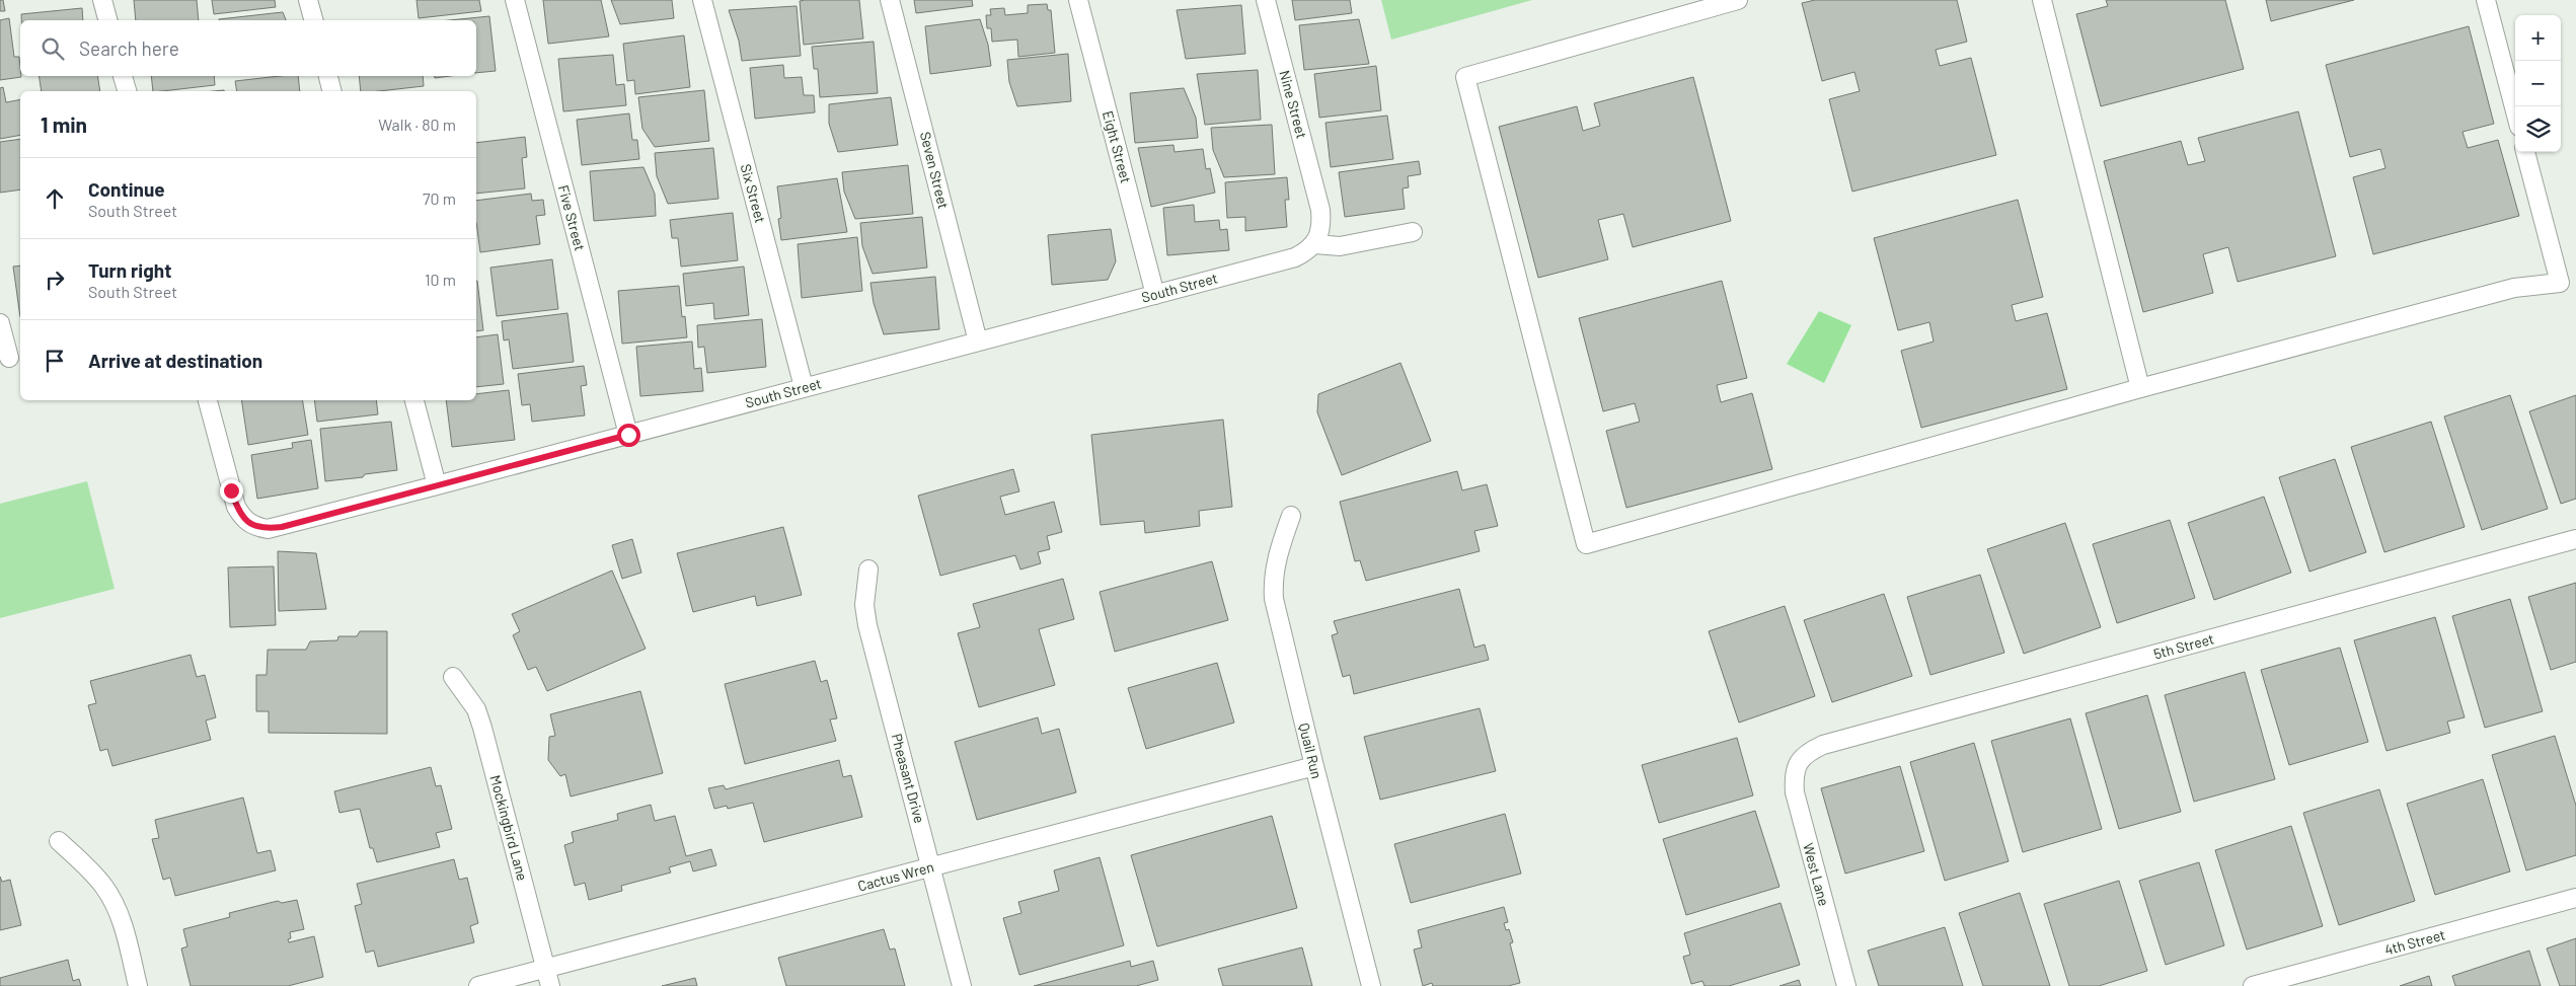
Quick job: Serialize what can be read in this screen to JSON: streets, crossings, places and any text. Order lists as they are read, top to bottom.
{
  "streets": {
    "lane": [
      "Nine Street",
      "Eight Street",
      "Seven Street",
      "Six Street",
      "Five Street",
      "South Street",
      "5th Street",
      "Quail Run",
      "Pheasant Drive",
      "Mockingbird Lane",
      "West Lane",
      "Cactus Wren",
      "4th Street"
    ]
  },
  "crossings": [
    ["Nine Street", "South Street"],
    ["Eight Street", "South Street"],
    ["Seven Street", "South Street"],
    ["Six Street", "South Street"],
    ["Five Street", "South Street"],
    ["5th Street", "West Lane"],
    ["Quail Run", "Cactus Wren"],
    ["Pheasant Drive", "Cactus Wren"],
    ["Mockingbird Lane", "Cactus Wren"]
  ],
  "page": {
    "map_buttons": ["+", "−"],
    "search": "Search here",
    "heading": ["1 min", "Walk · 80 m"],
    "list": [
      ["Continue", "South Street", "70 m"],
      ["Turn right", "South Street", "10 m"],
      "Arrive at destination"
    ]
  }
}
